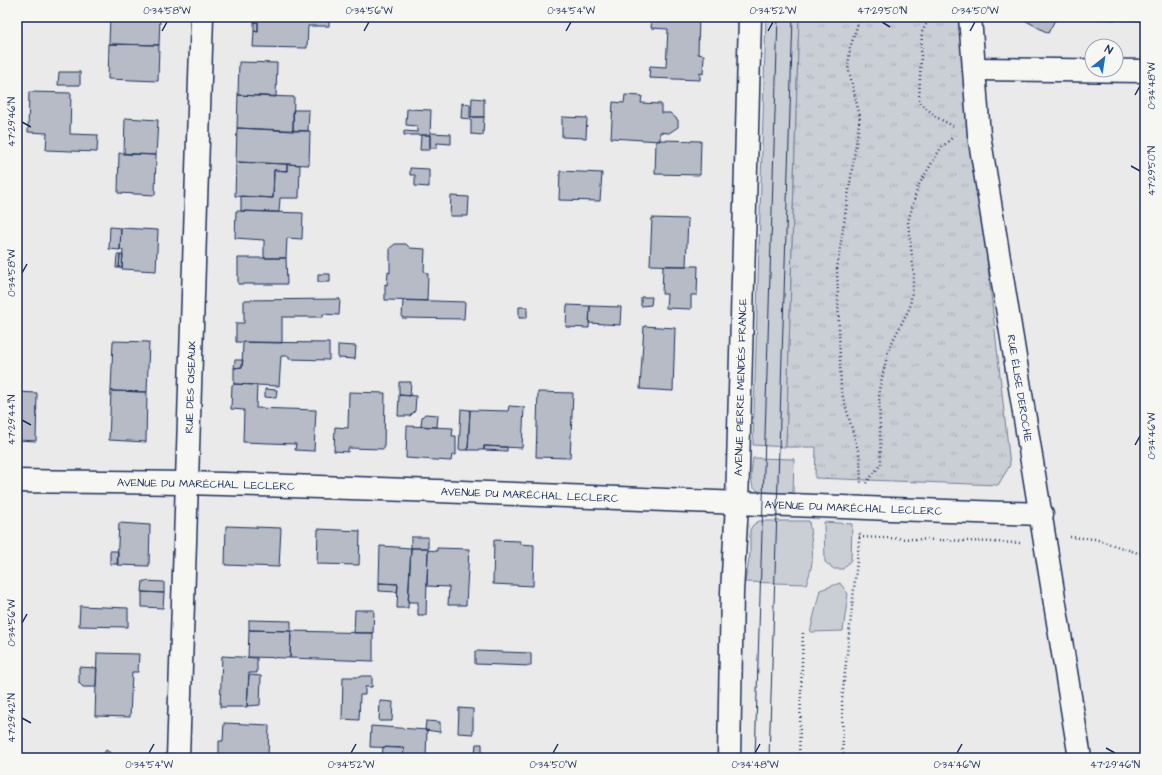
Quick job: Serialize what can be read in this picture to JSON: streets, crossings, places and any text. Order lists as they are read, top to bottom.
{
  "streets": {
    "street": [
      "RUE DES OISEAUX",
      "AVENUE PIERRE MENDÈS FRANCE",
      "RUE ÉLISE DEROCHE",
      "AVENUE DU MARÉCHAL LECLERC"
    ]
  },
  "crossings": [
    ["RUE DES OISEAUX", "AVENUE DU MARÉCHAL LECLERC"],
    ["AVENUE PIERRE MENDÈS FRANCE", "AVENUE DU MARÉCHAL LECLERC"],
    ["RUE ÉLISE DEROCHE", "AVENUE DU MARÉCHAL LECLERC"]
  ],
  "north": "top right",
  "coordinates": [
    "0°34'58\"W",
    "0°34'56\"W",
    "0°34'54\"W",
    "0°34'52\"W",
    "47°29'50\"N",
    "0°34'50\"W",
    "0°34'48\"W",
    "47°29'46\"N",
    "47°29'44\"N",
    "0°34'46\"W",
    "47°29'42\"N"
  ]
}
